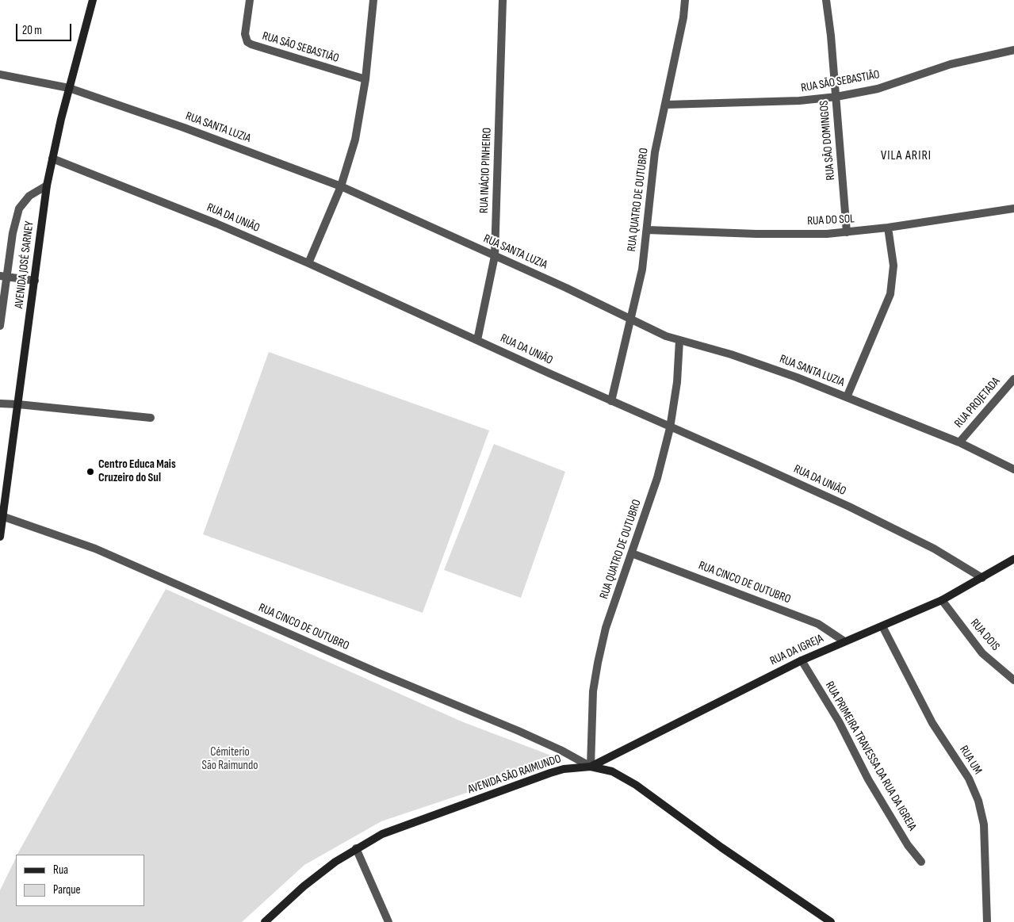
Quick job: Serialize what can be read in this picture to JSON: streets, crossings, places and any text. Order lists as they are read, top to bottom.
{
  "streets": {
    "street": [
      "RUA SÃO SEBASTIÃO",
      "RUA SANTA LUZIA",
      "RUA SÃO DOMINGOS",
      "RUA INÁCIO PINHEIRO",
      "RUA QUATRO DE OUTUBRO",
      "RUA DA UNIÃO",
      "RUA DO SOL",
      "AVENIDA JOSÉ SARNEY",
      "RUA PROJETADA",
      "RUA CINCO DE OUTUBRO",
      "RUA DOIS",
      "RUA DA IGREJA",
      "RUA PRIMEIRA TRAVESSA DA RUA DA IGREIA",
      "RUA UM",
      "AVENIDA SÃO RAIMUNDO"
    ]
  },
  "crossings": [
    ["RUA SÃO SEBASTIÃO", "RUA SÃO DOMINGOS"],
    ["RUA SÃO SEBASTIÃO", "RUA QUATRO DE OUTUBRO"],
    ["RUA SANTA LUZIA", "RUA INÁCIO PINHEIRO"],
    ["RUA SANTA LUZIA", "RUA QUATRO DE OUTUBRO"],
    ["RUA SANTA LUZIA", "AVENIDA JOSÉ SARNEY"],
    ["RUA SANTA LUZIA", "RUA PROJETADA"],
    ["RUA SÃO DOMINGOS", "RUA DO SOL"],
    ["RUA INÁCIO PINHEIRO", "RUA DA UNIÃO"],
    ["RUA QUATRO DE OUTUBRO", "RUA DA UNIÃO"],
    ["RUA QUATRO DE OUTUBRO", "RUA DO SOL"],
    ["RUA QUATRO DE OUTUBRO", "RUA CINCO DE OUTUBRO"],
    ["RUA QUATRO DE OUTUBRO", "RUA DA IGREJA"],
    ["RUA QUATRO DE OUTUBRO", "AVENIDA SÃO RAIMUNDO"],
    ["RUA DA UNIÃO", "AVENIDA JOSÉ SARNEY"],
    ["RUA DA UNIÃO", "RUA DA IGREJA"],
    ["AVENIDA JOSÉ SARNEY", "RUA CINCO DE OUTUBRO"],
    ["RUA CINCO DE OUTUBRO", "RUA DA IGREJA"],
    ["RUA CINCO DE OUTUBRO", "AVENIDA SÃO RAIMUNDO"],
    ["RUA DOIS", "RUA DA IGREJA"],
    ["RUA DA IGREJA", "RUA PRIMEIRA TRAVESSA DA RUA DA IGREIA"],
    ["RUA DA IGREJA", "RUA UM"],
    ["RUA DA IGREJA", "AVENIDA SÃO RAIMUNDO"]
  ],
  "districts": ["VILA ARIRI"],
  "parks": ["Cémiterio São Raimundo"],
  "places": ["Centro Educa Mais Cruzeiro do Sul"],
  "legend": ["Rua", "Parque"],
  "scale_bar": "20 m"
}
